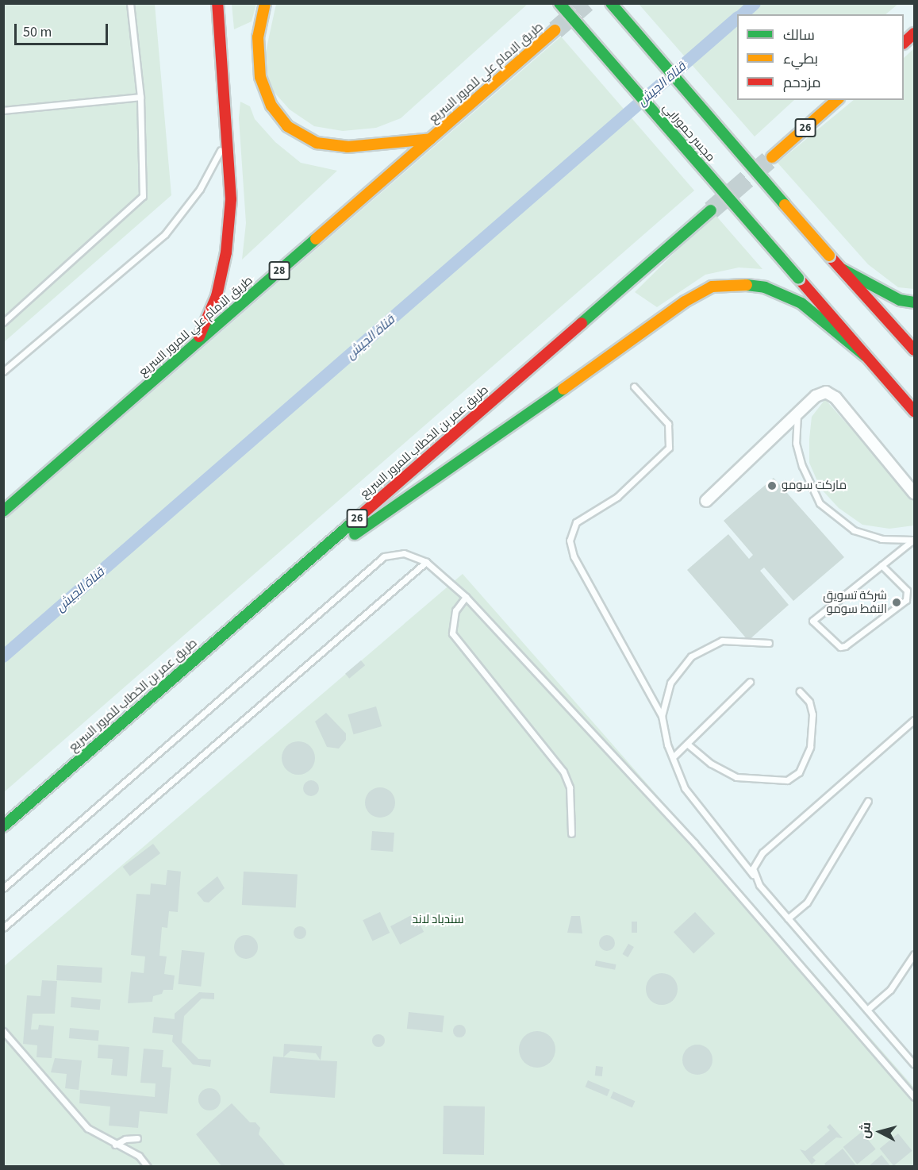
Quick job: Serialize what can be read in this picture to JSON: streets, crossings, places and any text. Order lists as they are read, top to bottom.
{
  "streets": {
    "main road": [
      "طريق الامام علي للمرور السريع",
      "26",
      "مجسر حمورابي",
      "28",
      "طريق عمر بن الخطاب للمرور السريع"
    ]
  },
  "water": ["قناة الجيش"],
  "parks": ["سندباد لاند"],
  "places": ["ماركت سومو", "شركة تسويق النفط سومو"],
  "legend": ["سالك", "بطيء", "مزدحم"],
  "scale_bar": "50 m",
  "north": "left"
}
